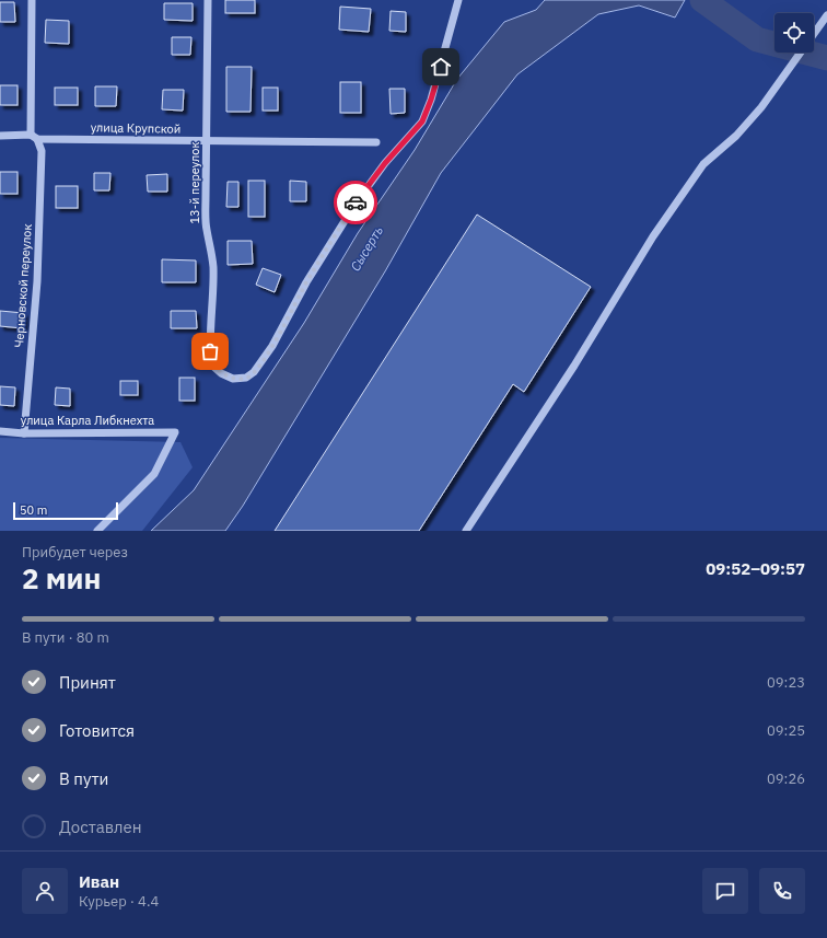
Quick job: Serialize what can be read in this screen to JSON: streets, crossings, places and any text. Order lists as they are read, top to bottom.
{
  "streets": {
    "street": [
      "улица Крупской",
      "13-й переулок",
      "Черновской переулок",
      "улица Карла Либкнехта"
    ]
  },
  "crossings": [
    ["улица Крупской", "13-й переулок"],
    ["улица Крупской", "Черновской переулок"],
    ["Черновской переулок", "улица Карла Либкнехта"]
  ],
  "water": ["Сысерть"],
  "scale_bar": "50 m",
  "page": {
    "scale": "50 m",
    "heading": ["2 мин", "Прибудет через", "09:52–09:57"],
    "panel": ["Иван", "Курьер · 4.4"],
    "bar": "В пути · 80 m",
    "list": [
      ["Принят", "09:23"],
      ["Готовится", "09:25"],
      ["В пути", "09:26"],
      "Доставлен"
    ]
  }
}
